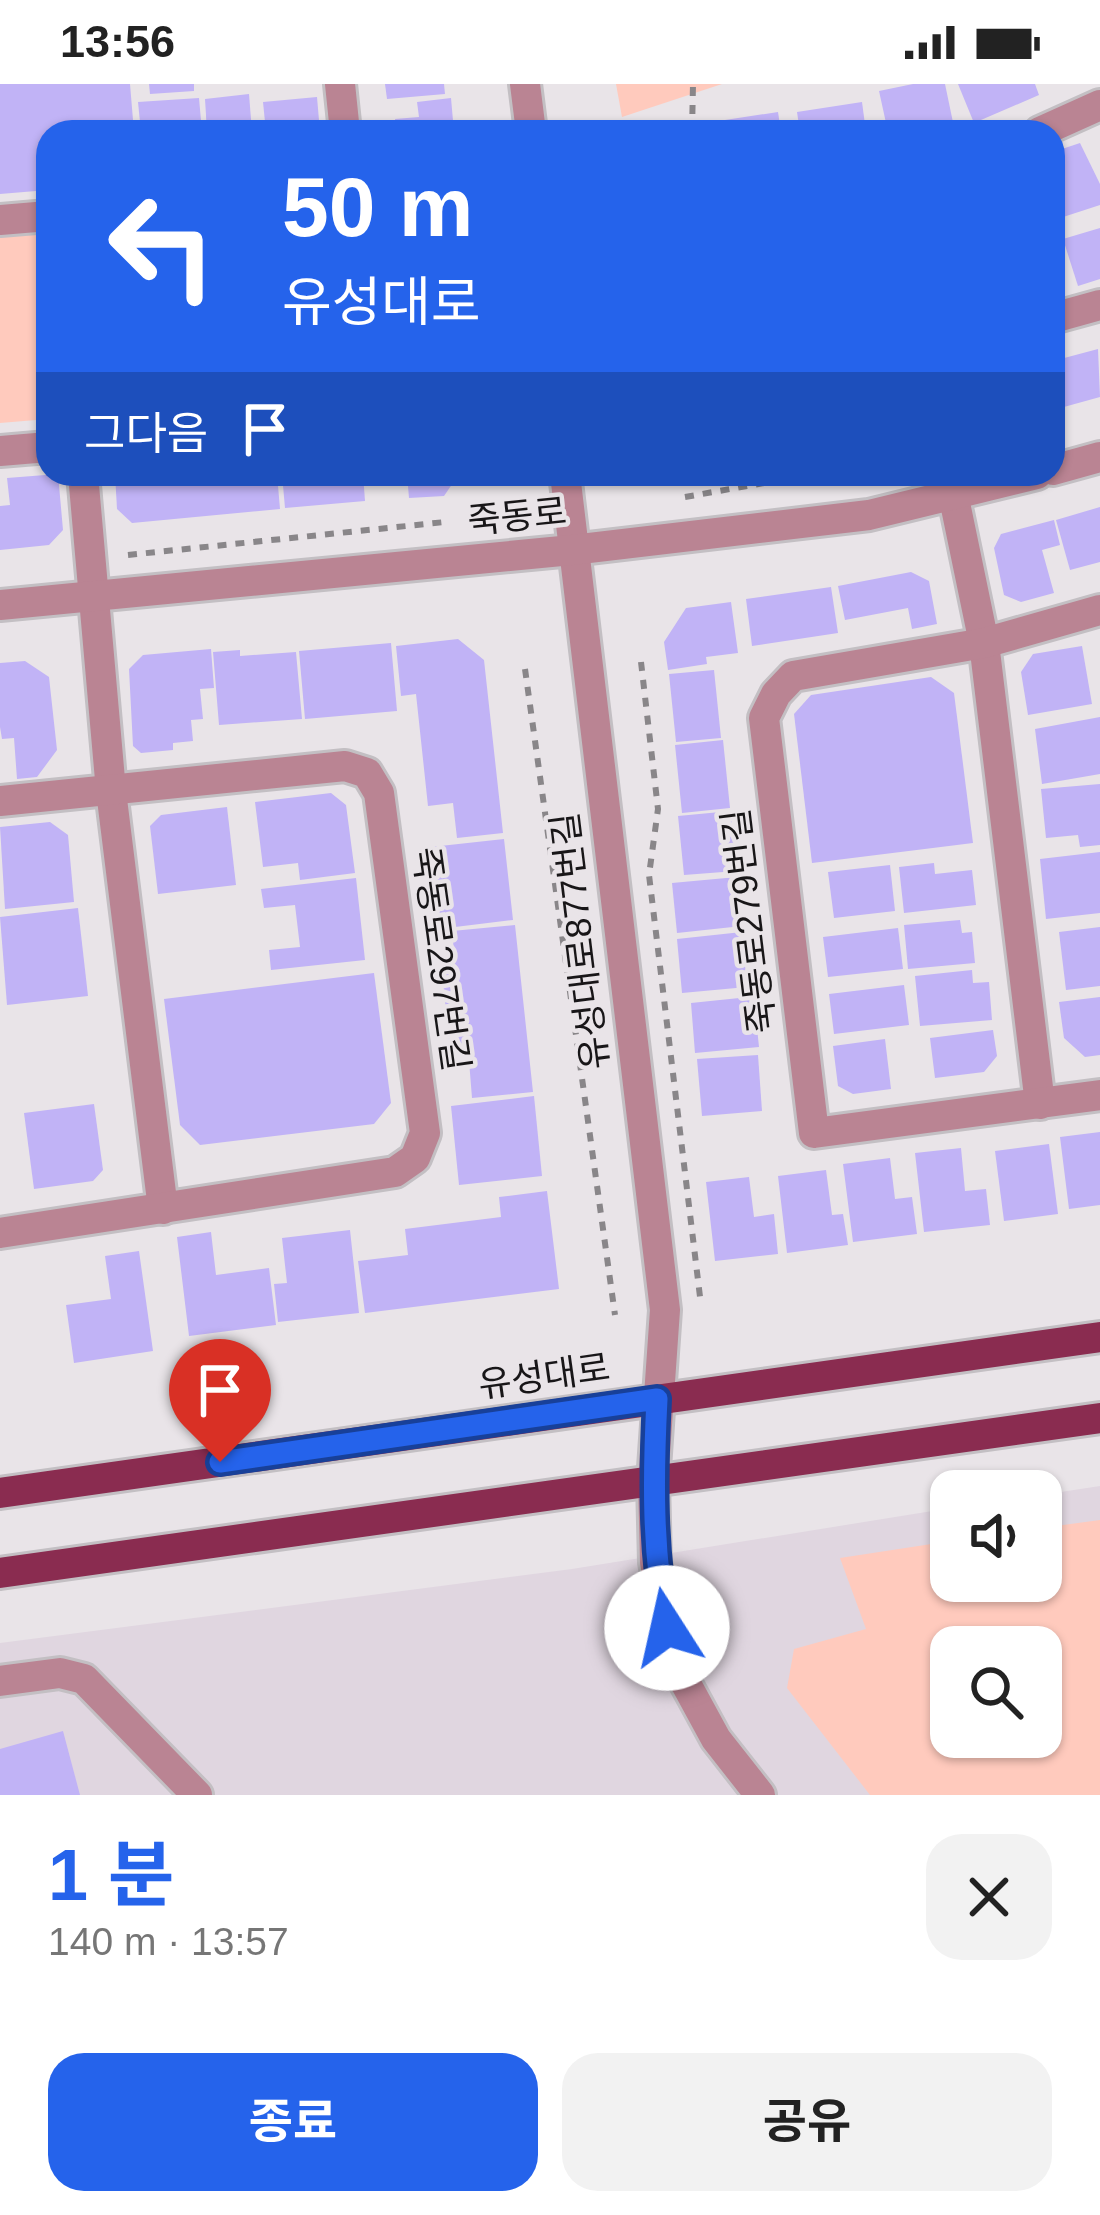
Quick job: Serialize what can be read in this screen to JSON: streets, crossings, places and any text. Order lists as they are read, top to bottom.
{
  "streets": {
    "main road": ["유성대로"],
    "street": [
      "죽동로",
      "죽동로279번길",
      "유성대로877번길",
      "죽동로297번길"
    ]
  },
  "crossings": [
    ["죽동로", "유성대로877번길"],
    ["유성대로877번길", "유성대로"]
  ],
  "page": {
    "status": "13:56",
    "turn": ["50 m", "유성대로"],
    "then": "그다음",
    "heading": ["1 분", "140 m · 13:57"],
    "buttons": ["종료", "공유"]
  }
}
